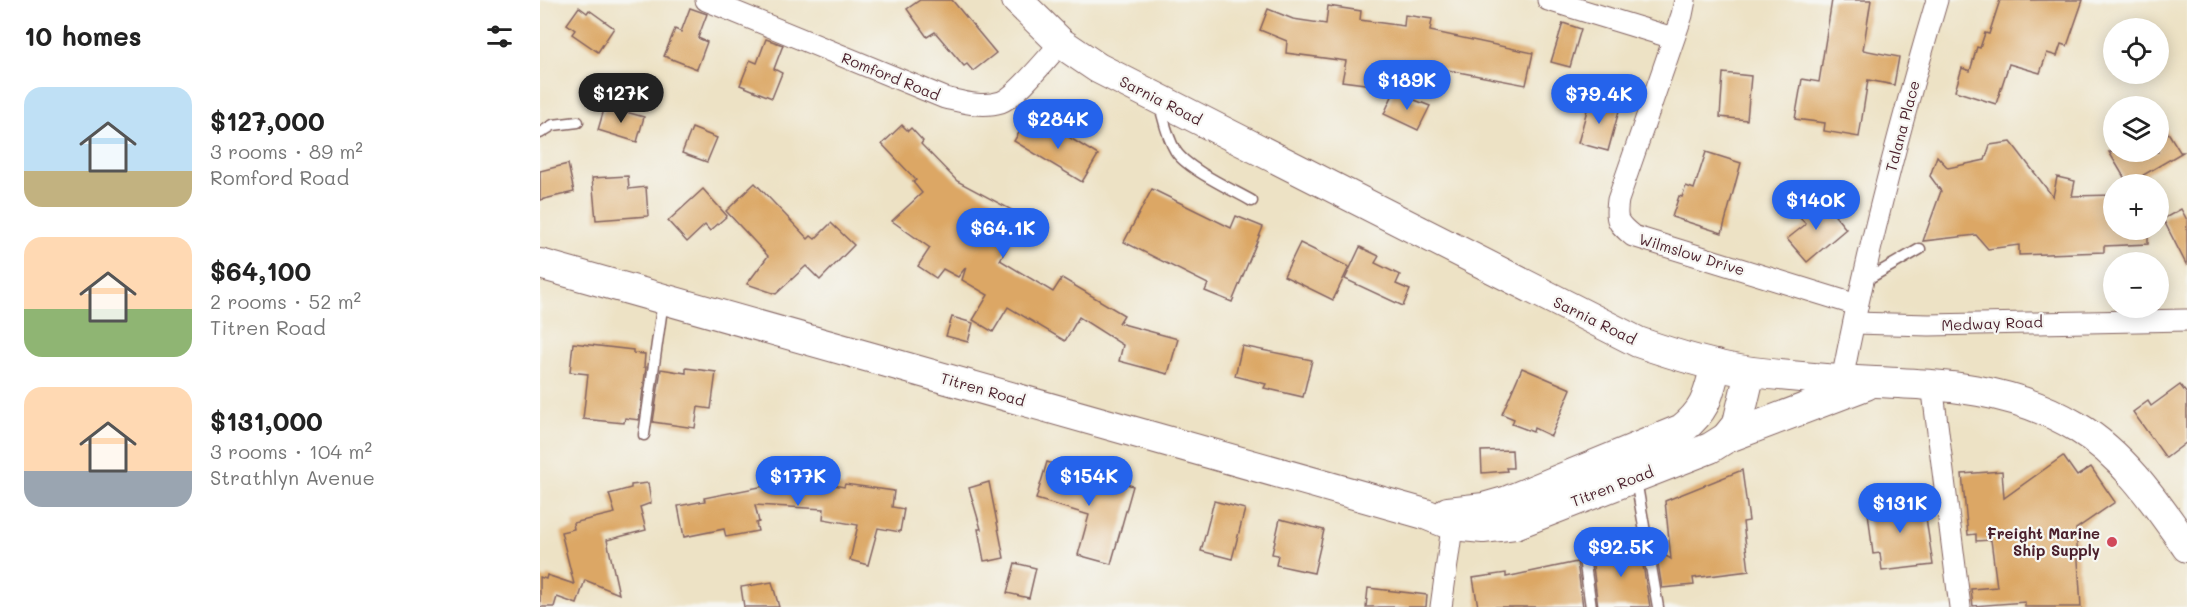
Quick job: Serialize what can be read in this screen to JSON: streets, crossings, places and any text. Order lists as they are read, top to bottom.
{
  "streets": {
    "street": [
      "Romford Road",
      "Sarnia Road",
      "Talana Place",
      "Wilmslow Drive",
      "Medway Road",
      "Titren Road"
    ]
  },
  "crossings": [
    ["Romford Road", "Sarnia Road"],
    ["Sarnia Road", "Titren Road"],
    ["Talana Place", "Wilmslow Drive"],
    ["Talana Place", "Medway Road"],
    ["Wilmslow Drive", "Medway Road"]
  ],
  "places": ["Freight Marine Ship Supply"],
  "page": {
    "heading": "10 homes",
    "map_buttons": ["+", "−"],
    "price": [
      "$189K",
      "$127K",
      "$79.4K",
      "$284K",
      "$140K",
      "$64.1K",
      "$177K",
      "$154K",
      "$131K",
      "$92.5K"
    ],
    "list": [
      {
        "name": "$127,000",
        "note": "3 rooms · 89 m² · Romford Road"
      },
      {
        "name": "$64,100",
        "note": "2 rooms · 52 m² · Titren Road"
      },
      {
        "name": "$131,000",
        "note": "3 rooms · 104 m² · Strathlyn Avenue"
      }
    ]
  }
}
